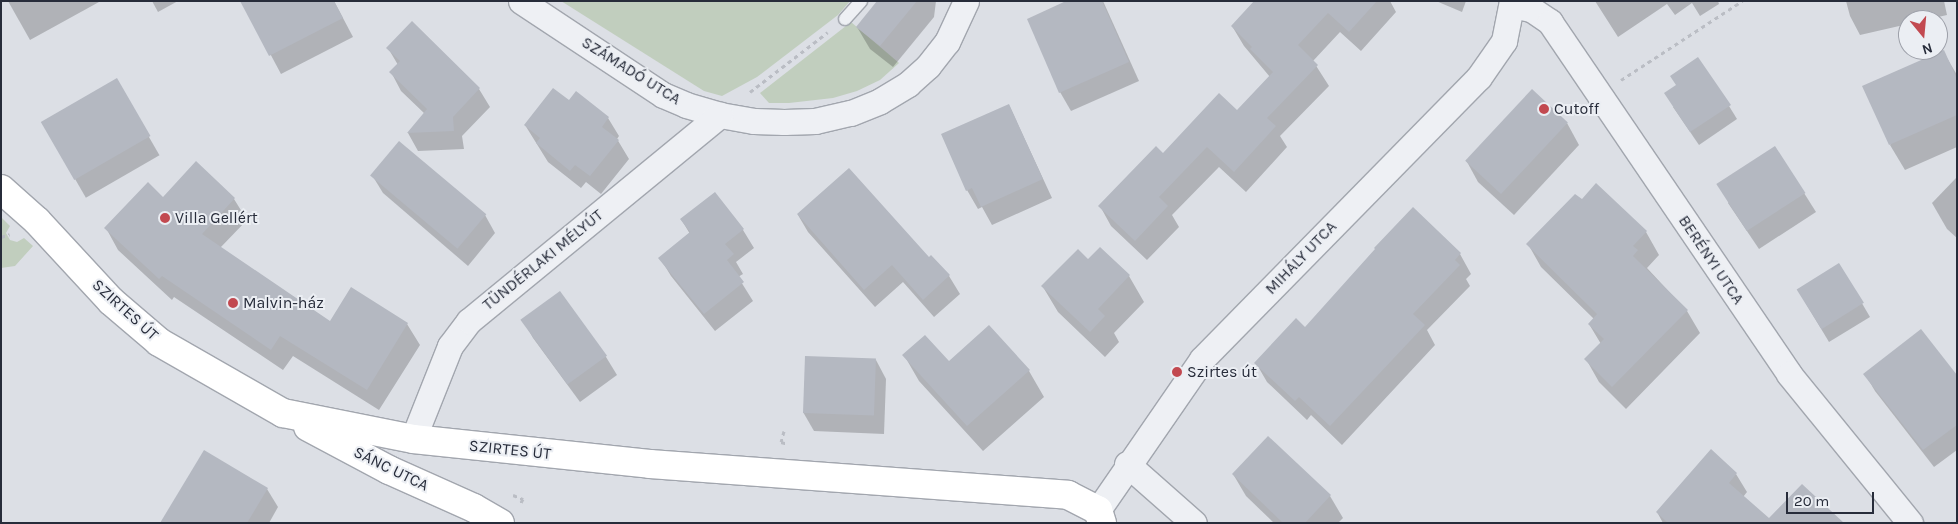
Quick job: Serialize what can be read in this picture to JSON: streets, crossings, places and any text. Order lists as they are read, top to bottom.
{
  "streets": {
    "street": [
      "SZÁMADÓ UTCA",
      "MIHÁLY UTCA",
      "TÜNDÉRLAKI MÉLYÚT",
      "BERÉNYI UTCA",
      "SZIRTES ÚT",
      "SÁNC UTCA"
    ]
  },
  "crossings": [
    ["SZÁMADÓ UTCA", "TÜNDÉRLAKI MÉLYÚT"],
    ["MIHÁLY UTCA", "BERÉNYI UTCA"],
    ["MIHÁLY UTCA", "SZIRTES ÚT"],
    ["TÜNDÉRLAKI MÉLYÚT", "SZIRTES ÚT"],
    ["SZIRTES ÚT", "SÁNC UTCA"]
  ],
  "places": [
    "Cutoff",
    "Villa Gellért",
    "Malvin-ház",
    "Szirtes út"
  ],
  "scale_bar": "20 m",
  "north": "bottom"
}
